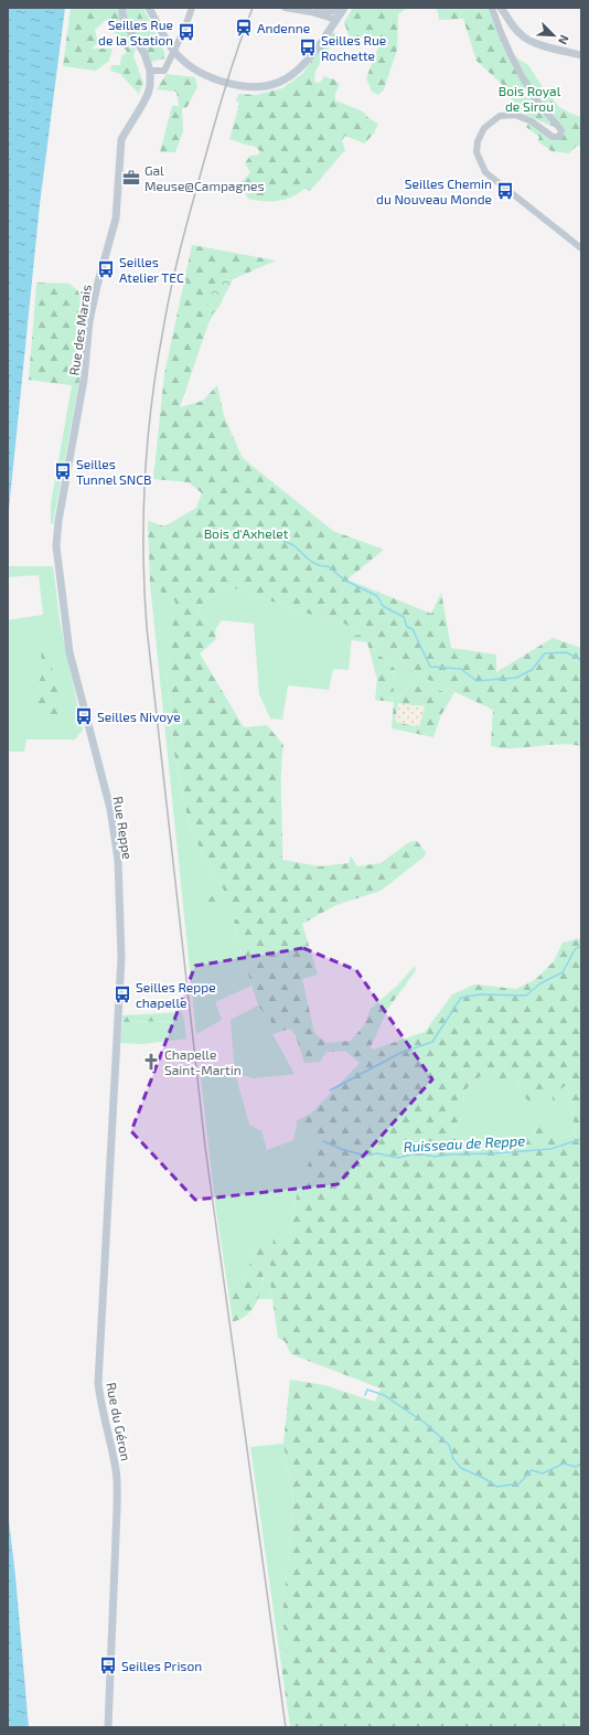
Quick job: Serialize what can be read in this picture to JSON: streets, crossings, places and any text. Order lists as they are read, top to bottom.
{
  "streets": {
    "main road": ["Rue des Marais", "Rue Reppe", "Rue du Géron"]
  },
  "crossings": [
    ["Rue des Marais", "Rue Reppe"],
    ["Rue Reppe", "Rue du Géron"]
  ],
  "water": ["Ruisseau de Reppe"],
  "parks": ["Bois Royal de Sirou", "Bois d'Axhelet"],
  "places": {
    "station": ["Andenne"],
    "bus stop": [
      "Seilles Rue de la Station",
      "Seilles Rue Rochette",
      "Seilles Chemin du Nouveau Monde",
      "Seilles Atelier TEC",
      "Seilles Tunnel SNCB",
      "Seilles Nivoye",
      "Seilles Reppe chapelle",
      "Seilles Prison"
    ],
    "office": ["Gal Meuse@Campagnes"],
    "church": ["Chapelle Saint-Martin"]
  },
  "north": "bottom right"
}
